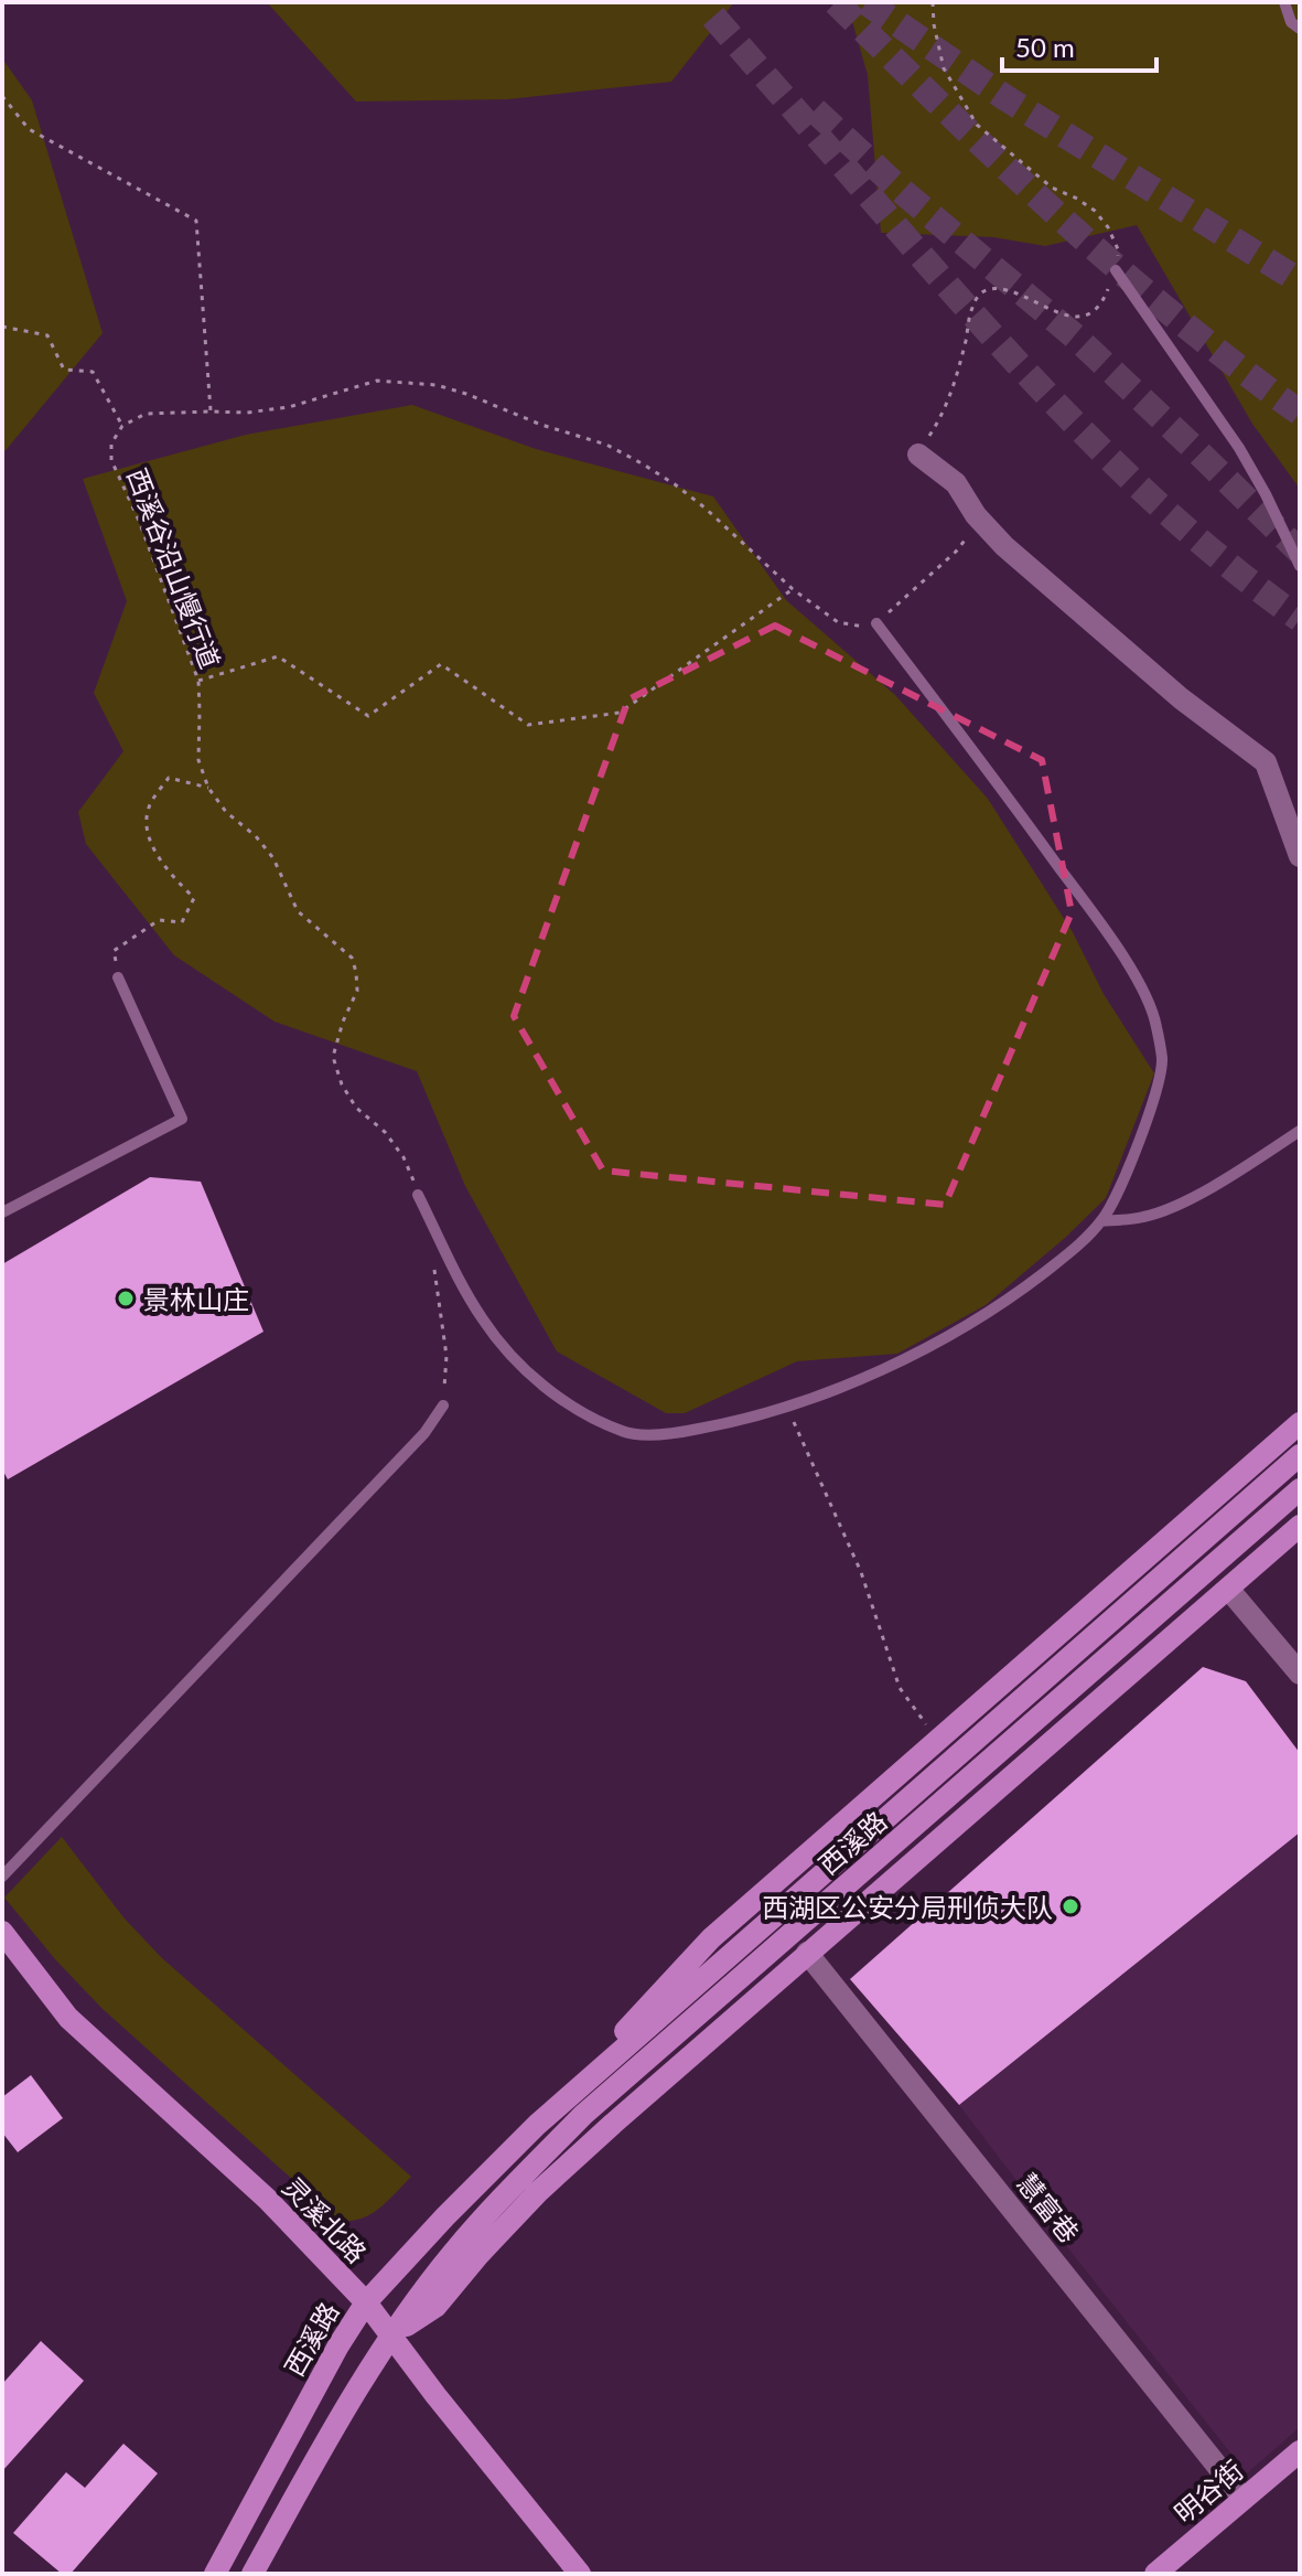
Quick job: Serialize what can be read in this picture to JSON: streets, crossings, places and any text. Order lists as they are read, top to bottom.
{
  "streets": {
    "main road": ["西溪路", "灵溪北路", "明谷街"],
    "street": ["慧富巷"],
    "path": ["西溪谷沿山慢行道"]
  },
  "crossings": [
    ["西溪路", "慧富巷"],
    ["西溪路", "灵溪北路"],
    ["慧富巷", "明谷街"]
  ],
  "places": ["景林山庄", "西湖区公安分局刑侦大队"],
  "scale_bar": "50 m"
}
